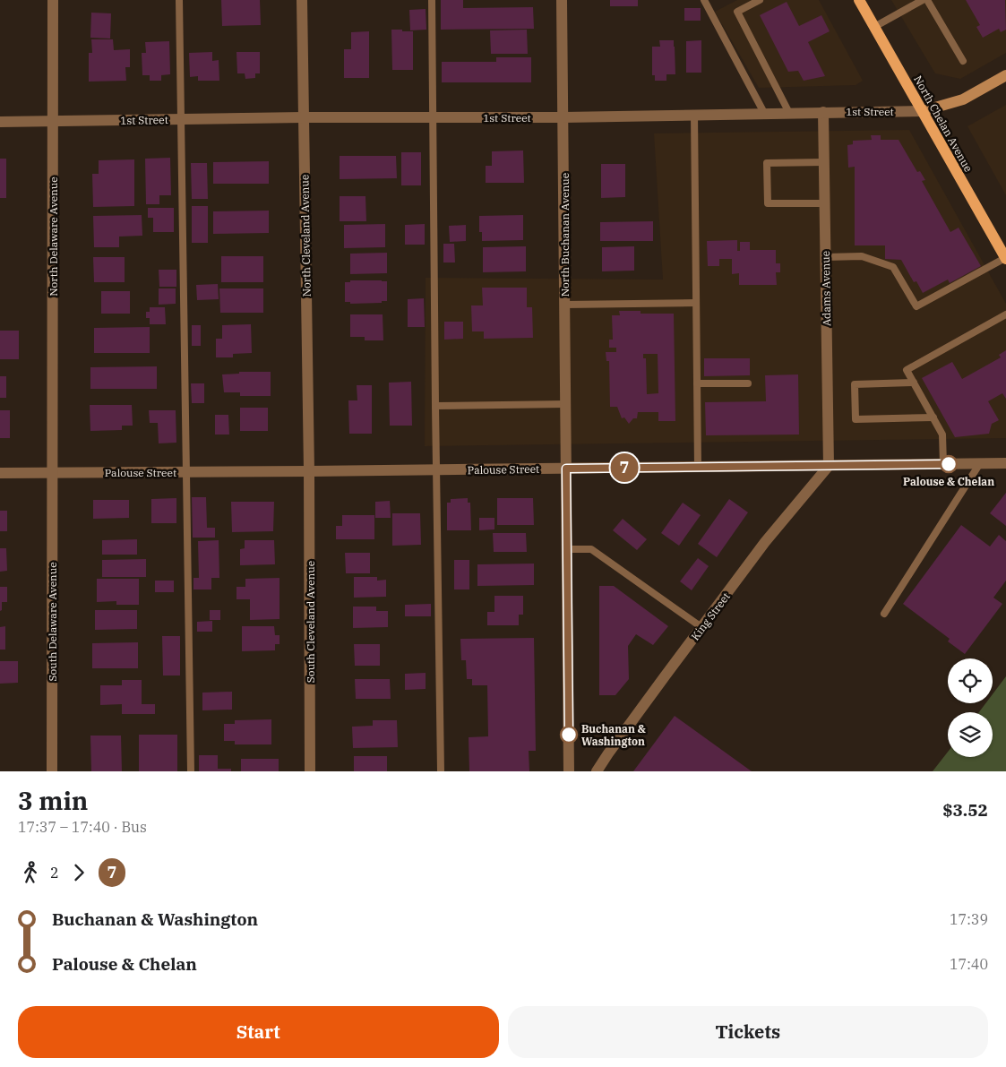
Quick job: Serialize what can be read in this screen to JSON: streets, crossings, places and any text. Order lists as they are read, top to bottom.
{
  "streets": {
    "main road": ["North Chelan Avenue"],
    "street": [
      "1st Street",
      "North Buchanan Avenue",
      "North Cleveland Avenue",
      "North Delaware Avenue",
      "Adams Avenue",
      "Palouse Street",
      "King Street",
      "South Delaware Avenue",
      "South Cleveland Avenue"
    ]
  },
  "crossings": [
    ["1st Street", "North Chelan Avenue"],
    ["1st Street", "North Buchanan Avenue"],
    ["1st Street", "North Cleveland Avenue"],
    ["1st Street", "North Delaware Avenue"],
    ["1st Street", "Adams Avenue"],
    ["North Buchanan Avenue", "Palouse Street"],
    ["North Cleveland Avenue", "Palouse Street"],
    ["North Cleveland Avenue", "South Cleveland Avenue"],
    ["North Delaware Avenue", "Palouse Street"],
    ["North Delaware Avenue", "South Delaware Avenue"],
    ["Adams Avenue", "Palouse Street"],
    ["Adams Avenue", "King Street"],
    ["Palouse Street", "King Street"],
    ["Palouse Street", "South Delaware Avenue"],
    ["Palouse Street", "South Cleveland Avenue"]
  ],
  "places": ["Palouse & Chelan", "Buchanan & Washington"],
  "lines": ["bus line 7"],
  "page": {
    "on_map": "7",
    "heading": ["3 min", "17:37 – 17:40 · Bus", "$3.52"],
    "legs": ["2", "7"],
    "list": [
      {
        "name": "Buchanan & Washington",
        "value": "17:39"
      },
      {
        "name": "Palouse & Chelan",
        "value": "17:40"
      }
    ],
    "buttons": ["Start", "Tickets"]
  }
}
